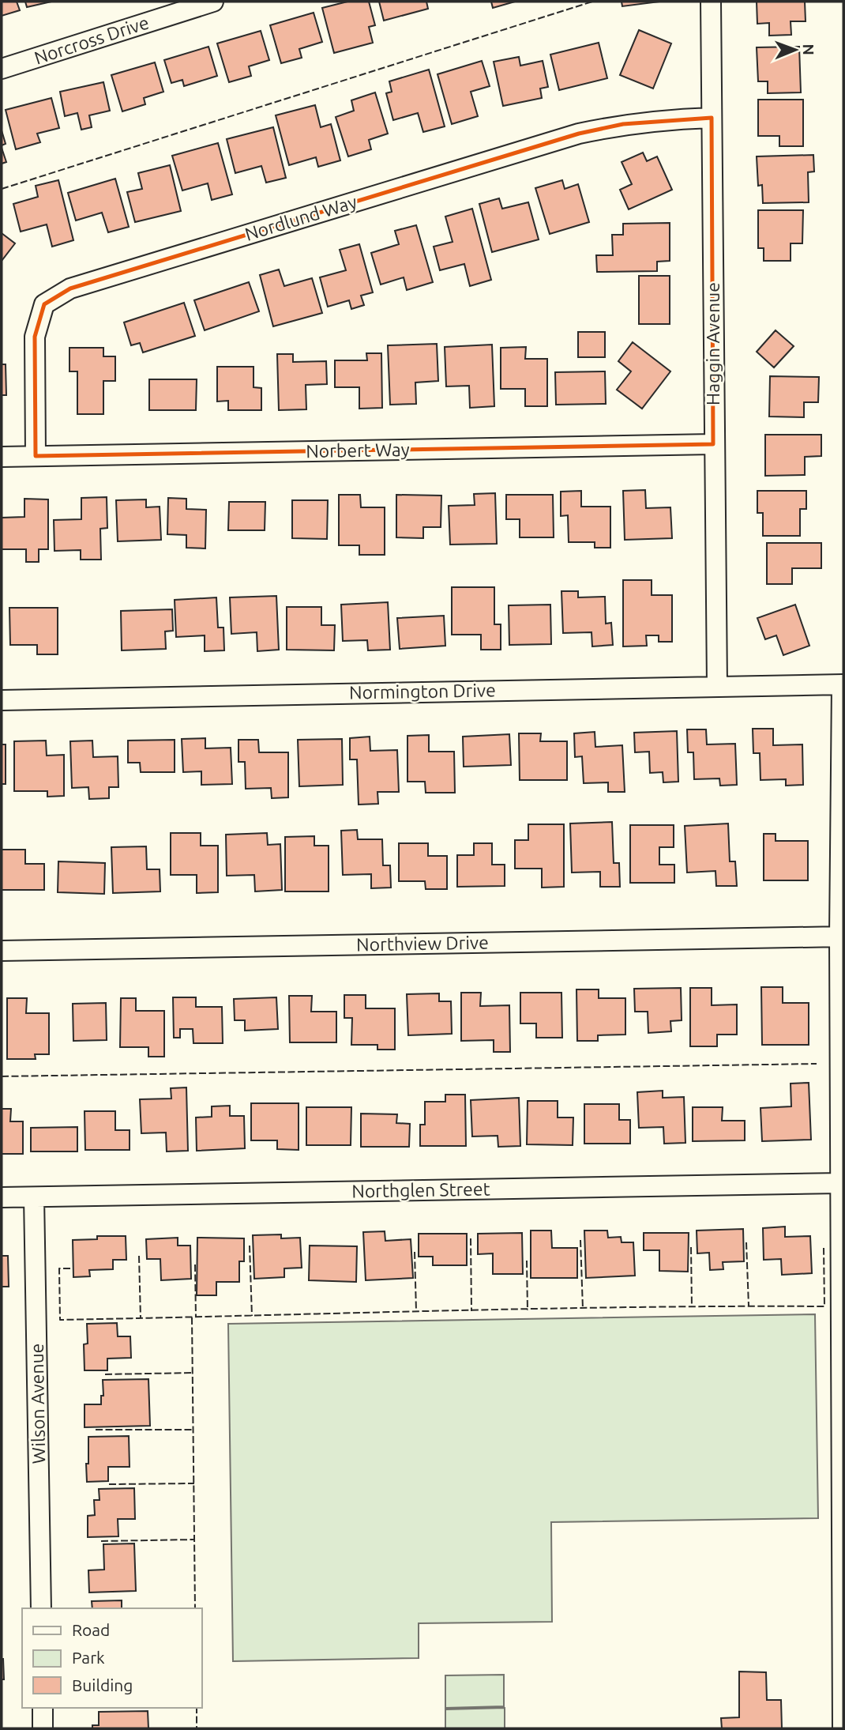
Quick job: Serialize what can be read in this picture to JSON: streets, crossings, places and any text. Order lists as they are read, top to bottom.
{
  "streets": {
    "street": [
      "Norcross Drive",
      "Nordlund Way",
      "Haggin Avenue",
      "Norbert Way",
      "Normington Drive",
      "Northview Drive",
      "Northglen Street",
      "Wilson Avenue"
    ]
  },
  "crossings": [
    ["Nordlund Way", "Haggin Avenue"],
    ["Nordlund Way", "Norbert Way"],
    ["Haggin Avenue", "Norbert Way"],
    ["Haggin Avenue", "Normington Drive"],
    ["Northglen Street", "Wilson Avenue"]
  ],
  "legend": ["Road", "Park", "Building"],
  "north": "right"
}
